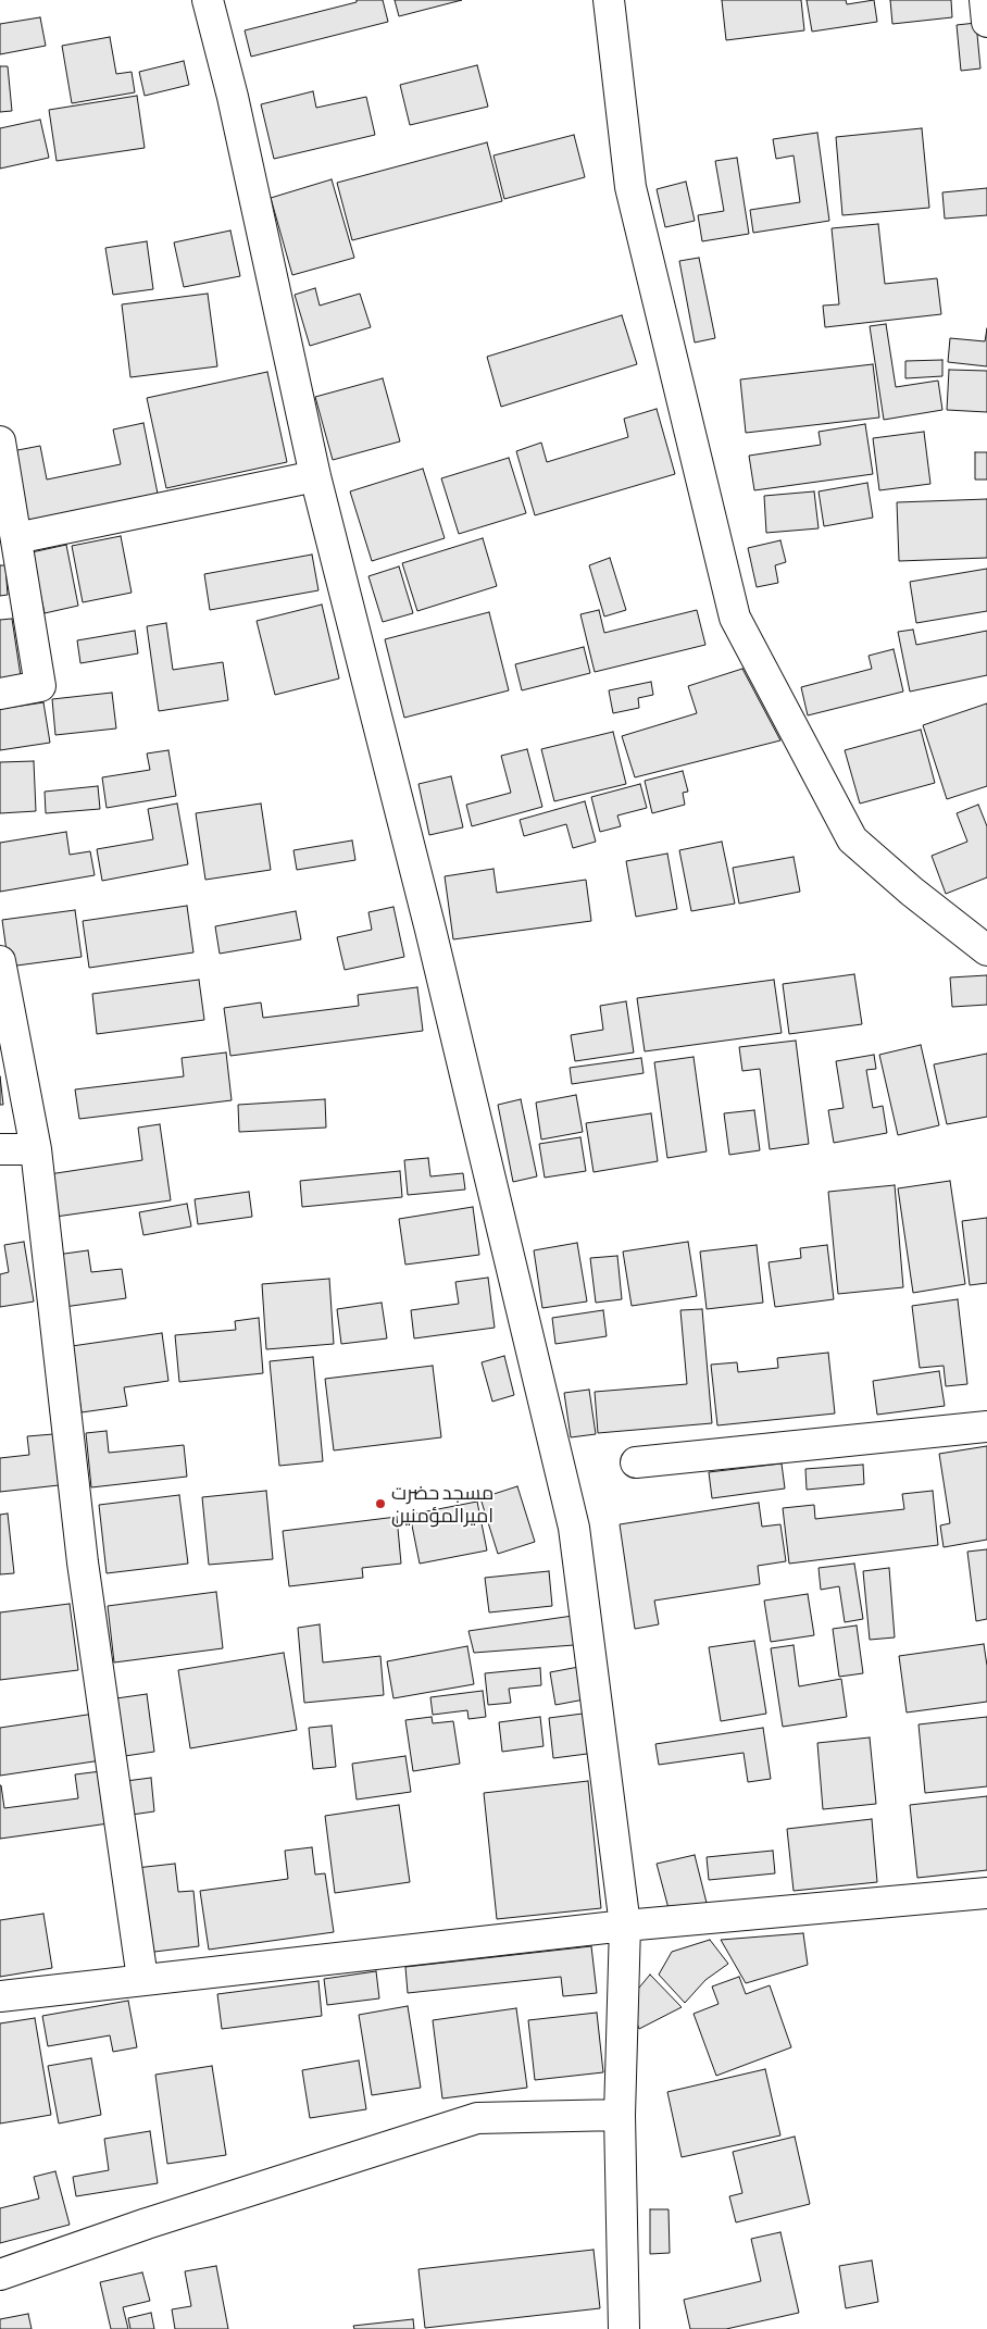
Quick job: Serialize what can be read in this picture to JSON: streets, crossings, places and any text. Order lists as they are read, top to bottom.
{
  "places": ["مسجد حضرت امیرالمؤمنین"]
}
